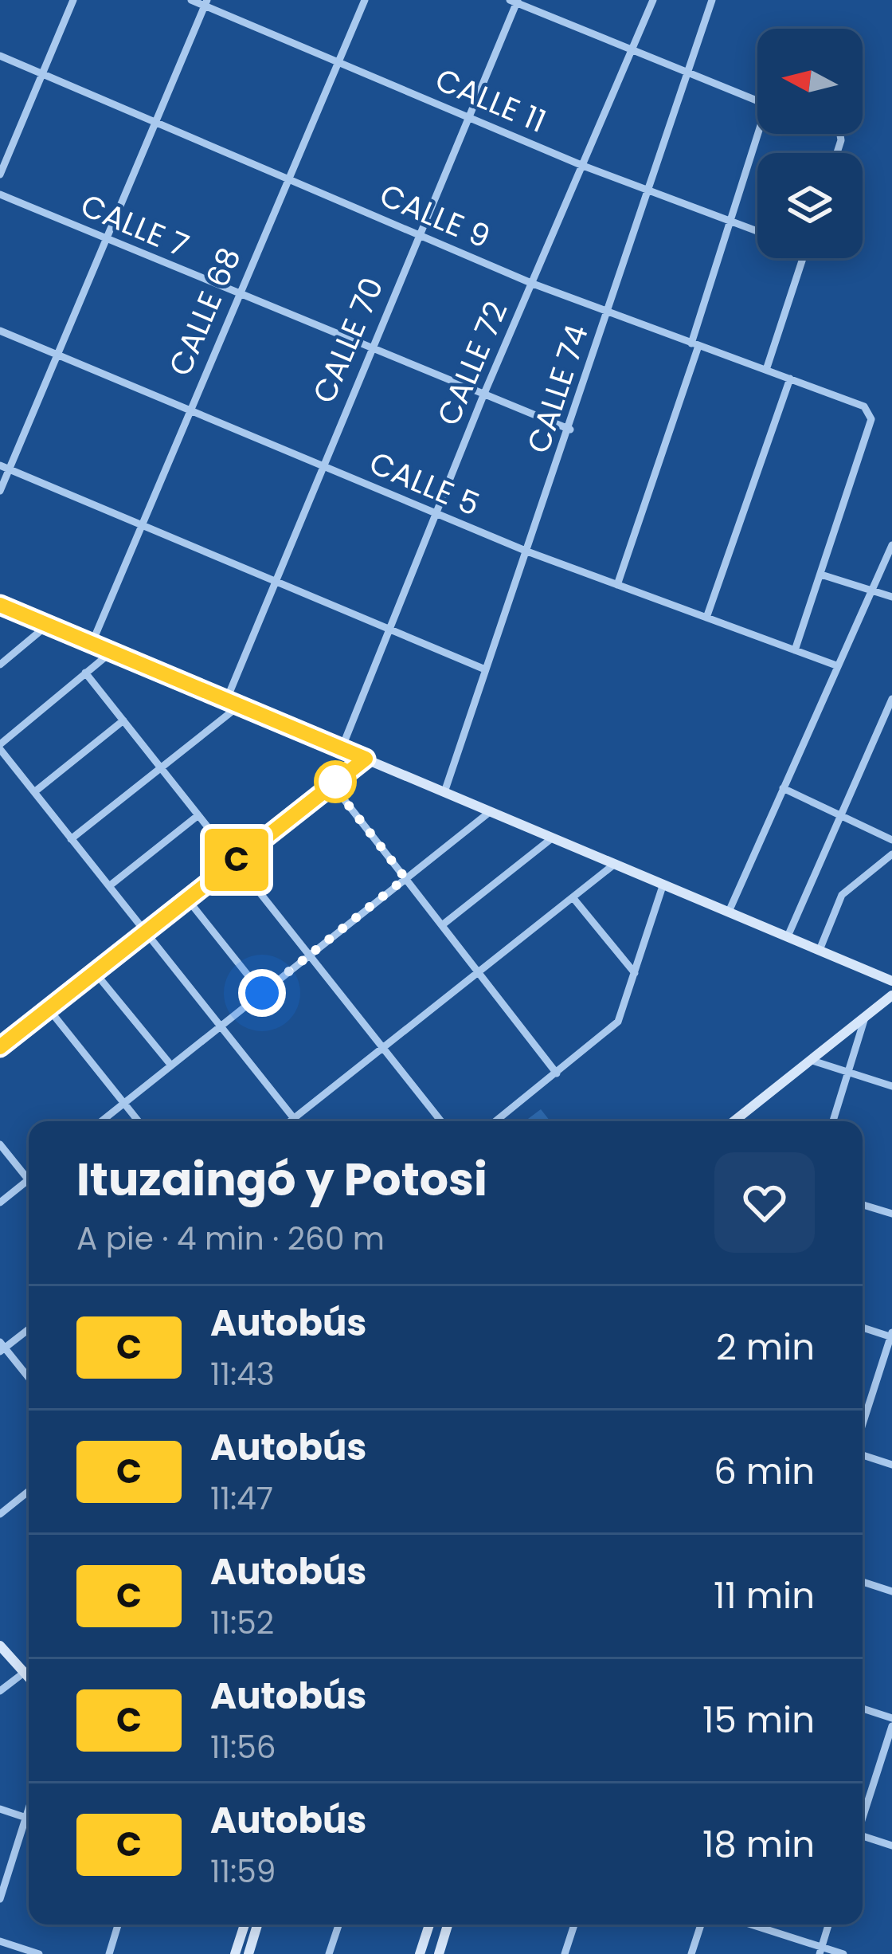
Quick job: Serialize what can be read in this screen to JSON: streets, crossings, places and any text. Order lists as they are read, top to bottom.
{
  "streets": {
    "street": [
      "CALLE 11",
      "CALLE 9",
      "CALLE 7",
      "CALLE 68",
      "CALLE 70",
      "CALLE 72",
      "CALLE 74",
      "CALLE 5"
    ]
  },
  "crossings": [
    ["CALLE 11", "CALLE 68"],
    ["CALLE 11", "CALLE 70"],
    ["CALLE 11", "CALLE 72"],
    ["CALLE 11", "CALLE 74"],
    ["CALLE 9", "CALLE 68"],
    ["CALLE 9", "CALLE 70"],
    ["CALLE 9", "CALLE 72"],
    ["CALLE 9", "CALLE 74"],
    ["CALLE 7", "CALLE 68"],
    ["CALLE 7", "CALLE 70"],
    ["CALLE 7", "CALLE 72"],
    ["CALLE 7", "CALLE 74"],
    ["CALLE 68", "CALLE 5"],
    ["CALLE 70", "CALLE 5"],
    ["CALLE 72", "CALLE 5"],
    ["CALLE 74", "CALLE 5"]
  ],
  "lines": ["bus line C"],
  "north": "left",
  "page": {
    "on_map": "C",
    "heading": ["Ituzaingó y Potosi", "A pie · 4 min · 260 m"],
    "list": [
      {
        "mark": "C",
        "name": "Autobús",
        "note": "11:43",
        "value": "2 min"
      },
      {
        "mark": "C",
        "name": "Autobús",
        "note": "11:47",
        "value": "6 min"
      },
      {
        "mark": "C",
        "name": "Autobús",
        "note": "11:52",
        "value": "11 min"
      },
      {
        "mark": "C",
        "name": "Autobús",
        "note": "11:56",
        "value": "15 min"
      },
      {
        "mark": "C",
        "name": "Autobús",
        "note": "11:59",
        "value": "18 min"
      }
    ]
  }
}
